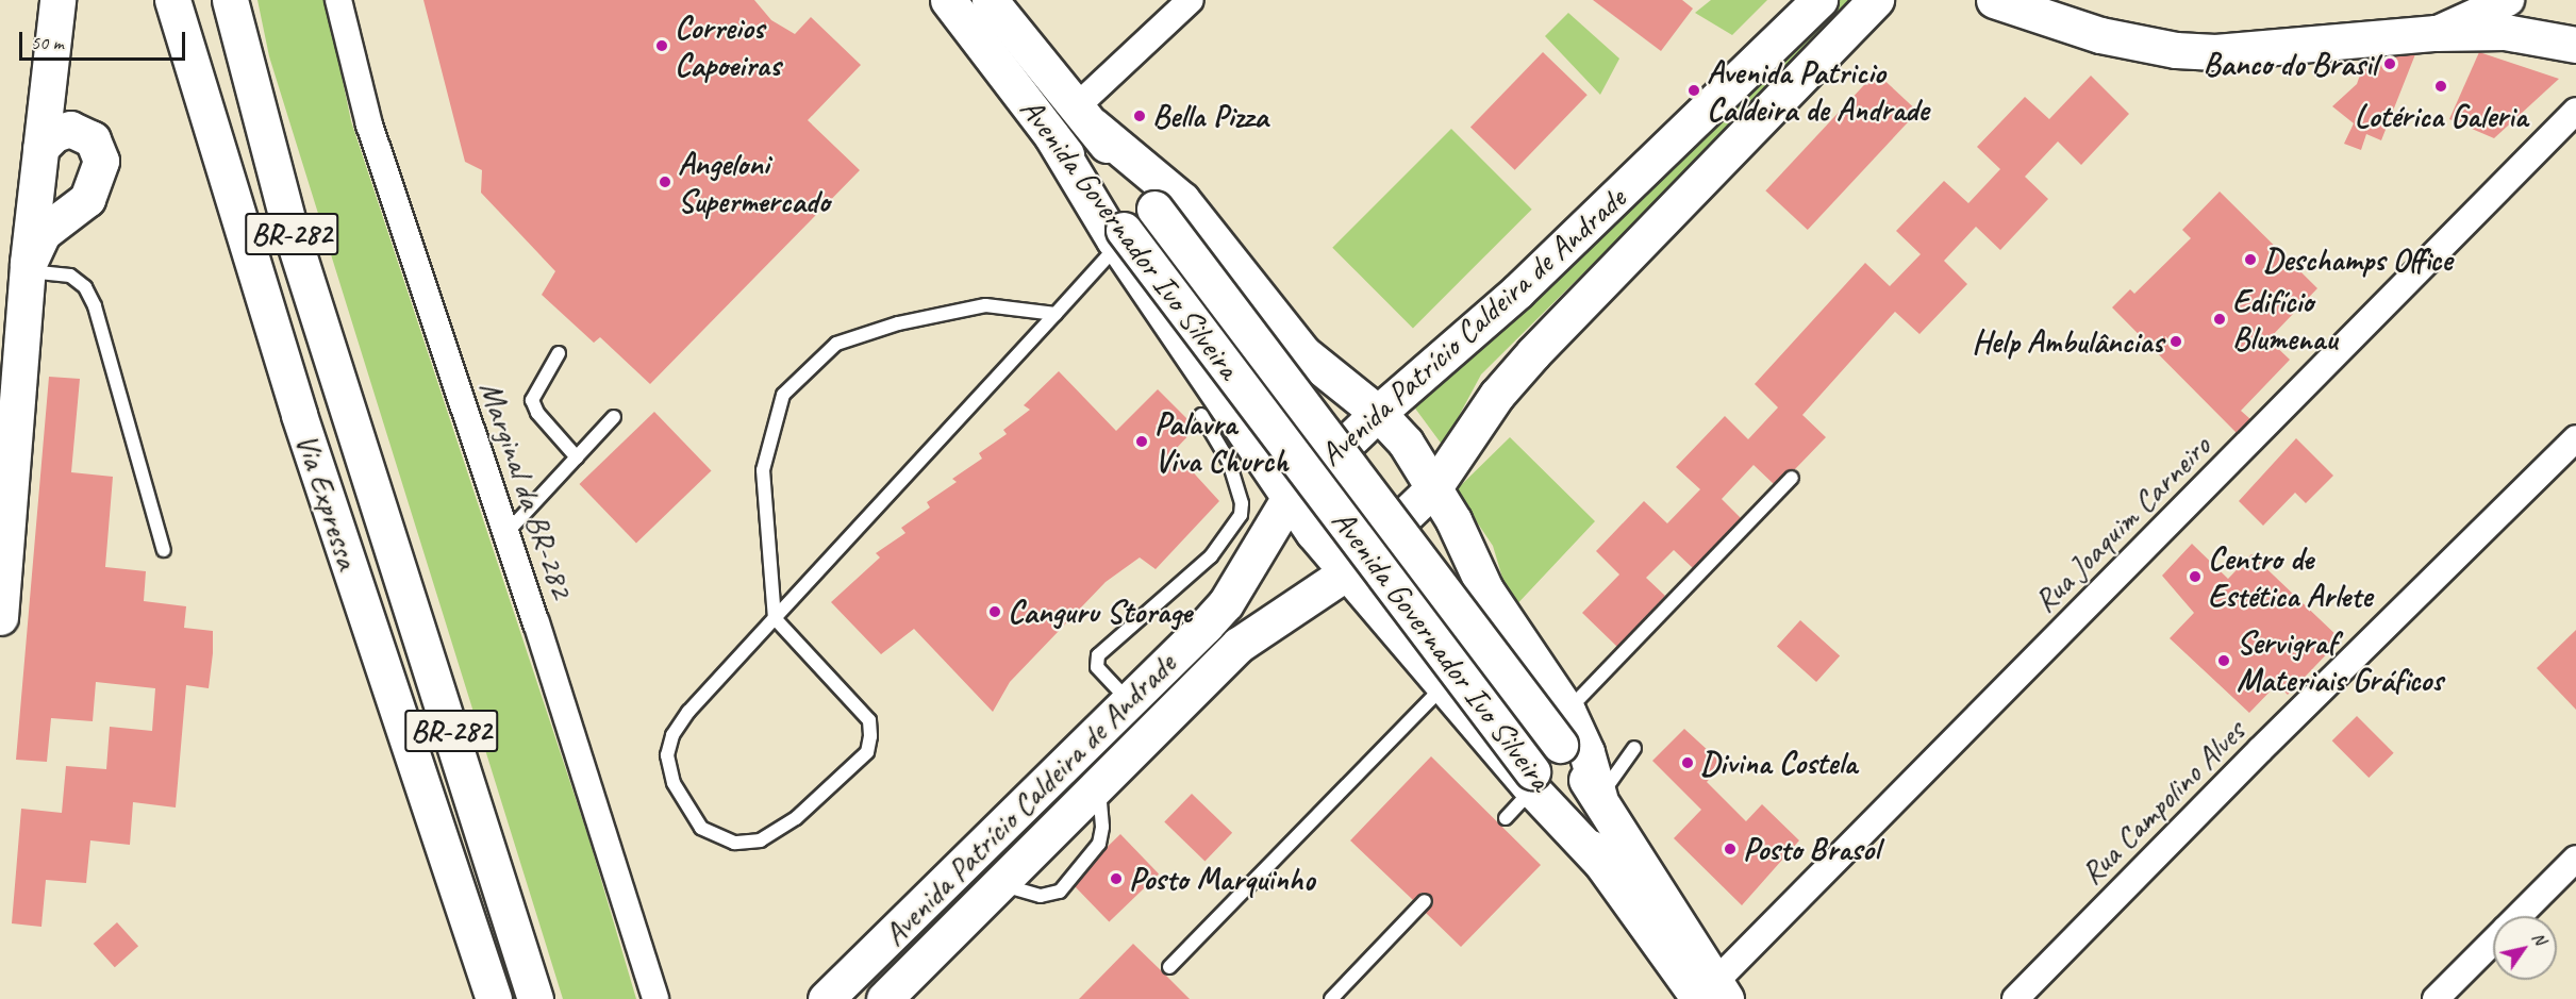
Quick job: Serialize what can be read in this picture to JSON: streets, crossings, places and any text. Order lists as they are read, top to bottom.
{
  "streets": {
    "main road": [
      "BR-282",
      "Avenida Governador Ivo Silveira",
      "Avenida Patrício Caldeira de Andrade",
      "Via Expressa"
    ],
    "street": ["Marginal da BR-282", "Rua Joaquim Carneiro", "Rua Campolino Alves"]
  },
  "crossings": [
    ["Avenida Governador Ivo Silveira", "Rua Joaquim Carneiro"]
  ],
  "places": [
    "Correios Capoeiras",
    "Banco do Brasil",
    "Lotérica Galeria",
    "Avenida Patricio Caldeira de Andrade",
    "Bella Pizza",
    "Angeloni Supermercado",
    "Deschamps Office",
    "Edifício Blumenau",
    "Help Ambulâncias",
    "Palavra Viva Church",
    "Centro de Estética Arlete",
    "Canguru Storage",
    "Servigraf Materiais Gráficos",
    "Divina Costela",
    "Posto Brasol",
    "Posto Marquinho"
  ],
  "scale_bar": "50 m",
  "north": "top right"
}
